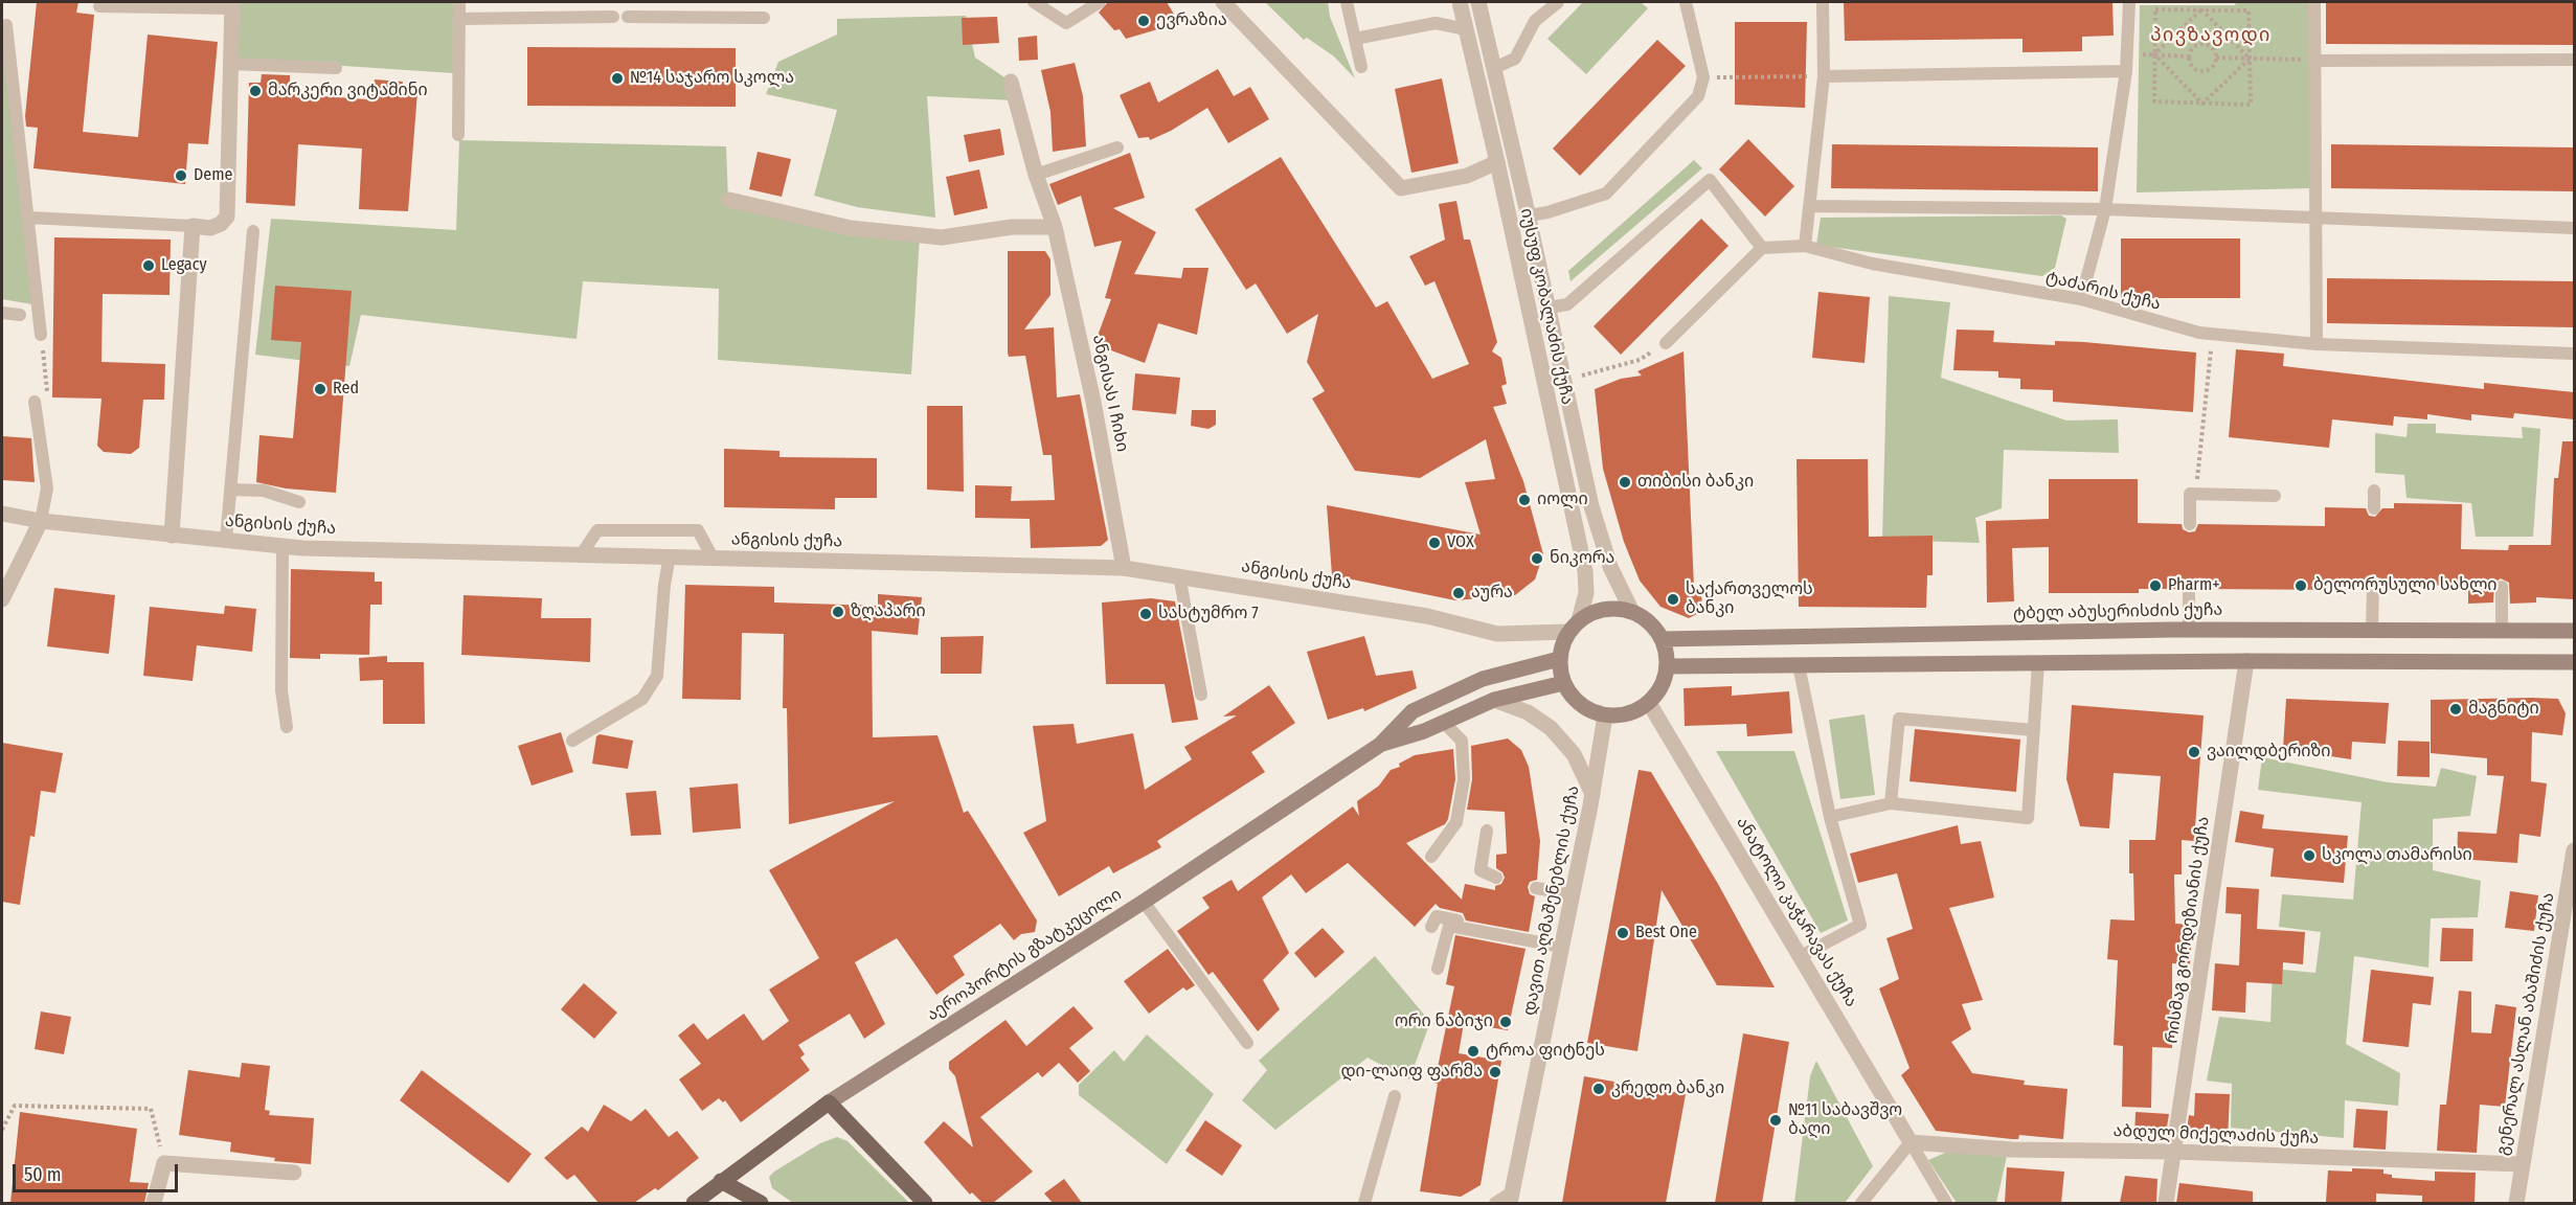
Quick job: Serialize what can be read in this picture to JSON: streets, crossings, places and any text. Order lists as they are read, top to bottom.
{
  "streets": {
    "main road": ["ტბელ აბუსერისძის ქუჩა", "აეროპორტის გზატკეცილი"],
    "street": [
      "იუსუფ კობალაძის ქუჩა",
      "ანგისას I ჩიხი",
      "ანგისის ქუჩა",
      "დავით აღმაშენებლის ქუჩა",
      "ანატოლი კაჭარავას ქუჩა",
      "რისმაგ გორდეზიანის ქუჩა",
      "გენერალ ასლან აბაშიძის ქუჩა",
      "აბდულ მიქელაძის ქუჩა"
    ],
    "lane": ["ტაძარის ქუჩა"]
  },
  "crossings": [
    ["იუსუფ კობალაძის ქუჩა", "ანგისის ქუჩა"],
    ["იუსუფ კობალაძის ქუჩა", "ტბელ აბუსერისძის ქუჩა"],
    ["იუსუფ კობალაძის ქუჩა", "დავით აღმაშენებლის ქუჩა"],
    ["იუსუფ კობალაძის ქუჩა", "ანატოლი კაჭარავას ქუჩა"],
    ["იუსუფ კობალაძის ქუჩა", "აეროპორტის გზატკეცილი"],
    ["ანგისას I ჩიხი", "ანგისის ქუჩა"],
    ["ანგისის ქუჩა", "ტბელ აბუსერისძის ქუჩა"],
    ["ანგისის ქუჩა", "დავით აღმაშენებლის ქუჩა"],
    ["ანგისის ქუჩა", "ანატოლი კაჭარავას ქუჩა"],
    ["ანგისის ქუჩა", "აეროპორტის გზატკეცილი"],
    ["ტბელ აბუსერისძის ქუჩა", "დავით აღმაშენებლის ქუჩა"],
    ["ტბელ აბუსერისძის ქუჩა", "ანატოლი კაჭარავას ქუჩა"],
    ["ტბელ აბუსერისძის ქუჩა", "აეროპორტის გზატკეცილი"],
    ["დავით აღმაშენებლის ქუჩა", "ანატოლი კაჭარავას ქუჩა"],
    ["დავით აღმაშენებლის ქუჩა", "აეროპორტის გზატკეცილი"],
    ["ანატოლი კაჭარავას ქუჩა", "აეროპორტის გზატკეცილი"],
    ["ანატოლი კაჭარავას ქუჩა", "აბდულ მიქელაძის ქუჩა"],
    ["რისმაგ გორდეზიანის ქუჩა", "აბდულ მიქელაძის ქუჩა"],
    ["გენერალ ასლან აბაშიძის ქუჩა", "აბდულ მიქელაძის ქუჩა"]
  ],
  "districts": ["პივზავოდი"],
  "places": [
    "ევრაზია",
    "№14 საჯარო სკოლა",
    "მარკერი ვიტამინი",
    "Deme",
    "Legacy",
    "Red",
    "თიბისი ბანკი",
    "იოლი",
    "VOX",
    "ნიკორა",
    "Pharm+",
    "ბელორუსული სახლი",
    "აურა",
    "საქართველოს ბანკი",
    "ზღაპარი",
    "სასტუმრო 7",
    "მაგნიტი",
    "ვაილდბერიზი",
    "სკოლა თამარისი",
    "Best One",
    "ორი ნაბიჯი",
    "ტროა ფიტნეს",
    "დი-ლაიფ ფარმა",
    "კრედო ბანკი",
    "№11 საბავშვო ბაღი"
  ],
  "scale_bar": "50 m"
}
